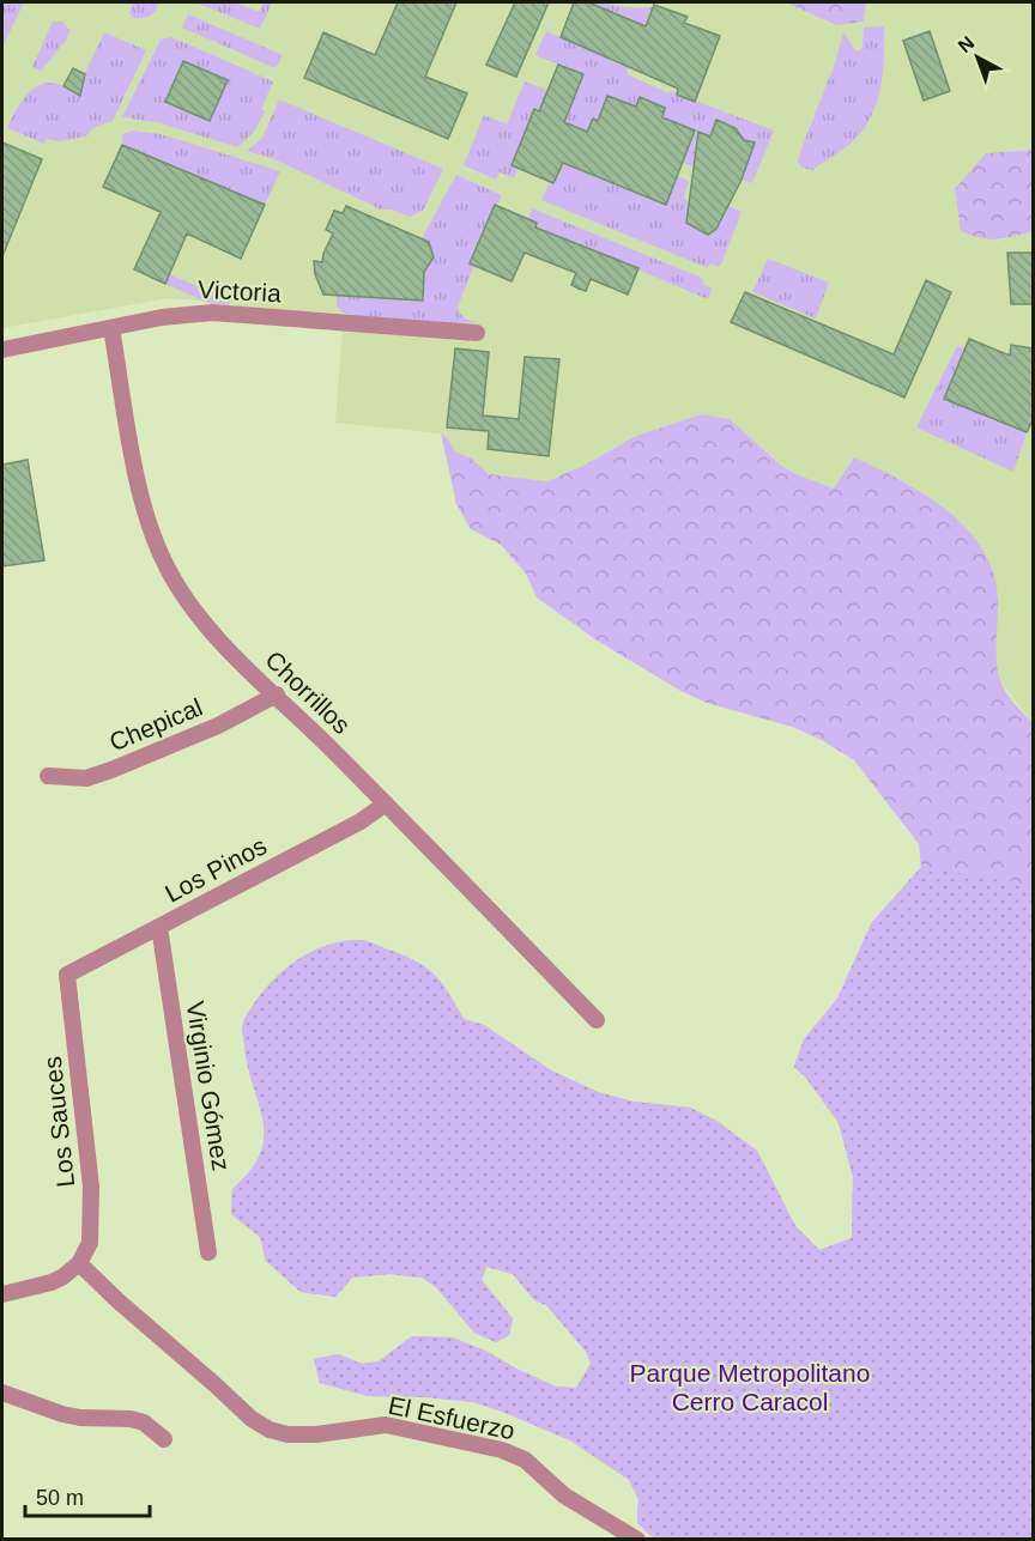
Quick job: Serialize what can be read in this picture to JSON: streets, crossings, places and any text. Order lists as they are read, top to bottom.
{
  "streets": {
    "street": [
      "Victoria",
      "Chorrillos",
      "Chepical",
      "Los Pinos",
      "Virginio Gómez",
      "Los Sauces",
      "El Esfuerzo"
    ]
  },
  "crossings": [
    ["Victoria", "Chorrillos"],
    ["Chorrillos", "Chepical"],
    ["Chorrillos", "Los Pinos"],
    ["Los Pinos", "Virginio Gómez"],
    ["Los Pinos", "Los Sauces"],
    ["Los Sauces", "El Esfuerzo"]
  ],
  "parks": ["Parque Metropolitano Cerro Caracol"],
  "scale_bar": "50 m",
  "north": "top left"
}
